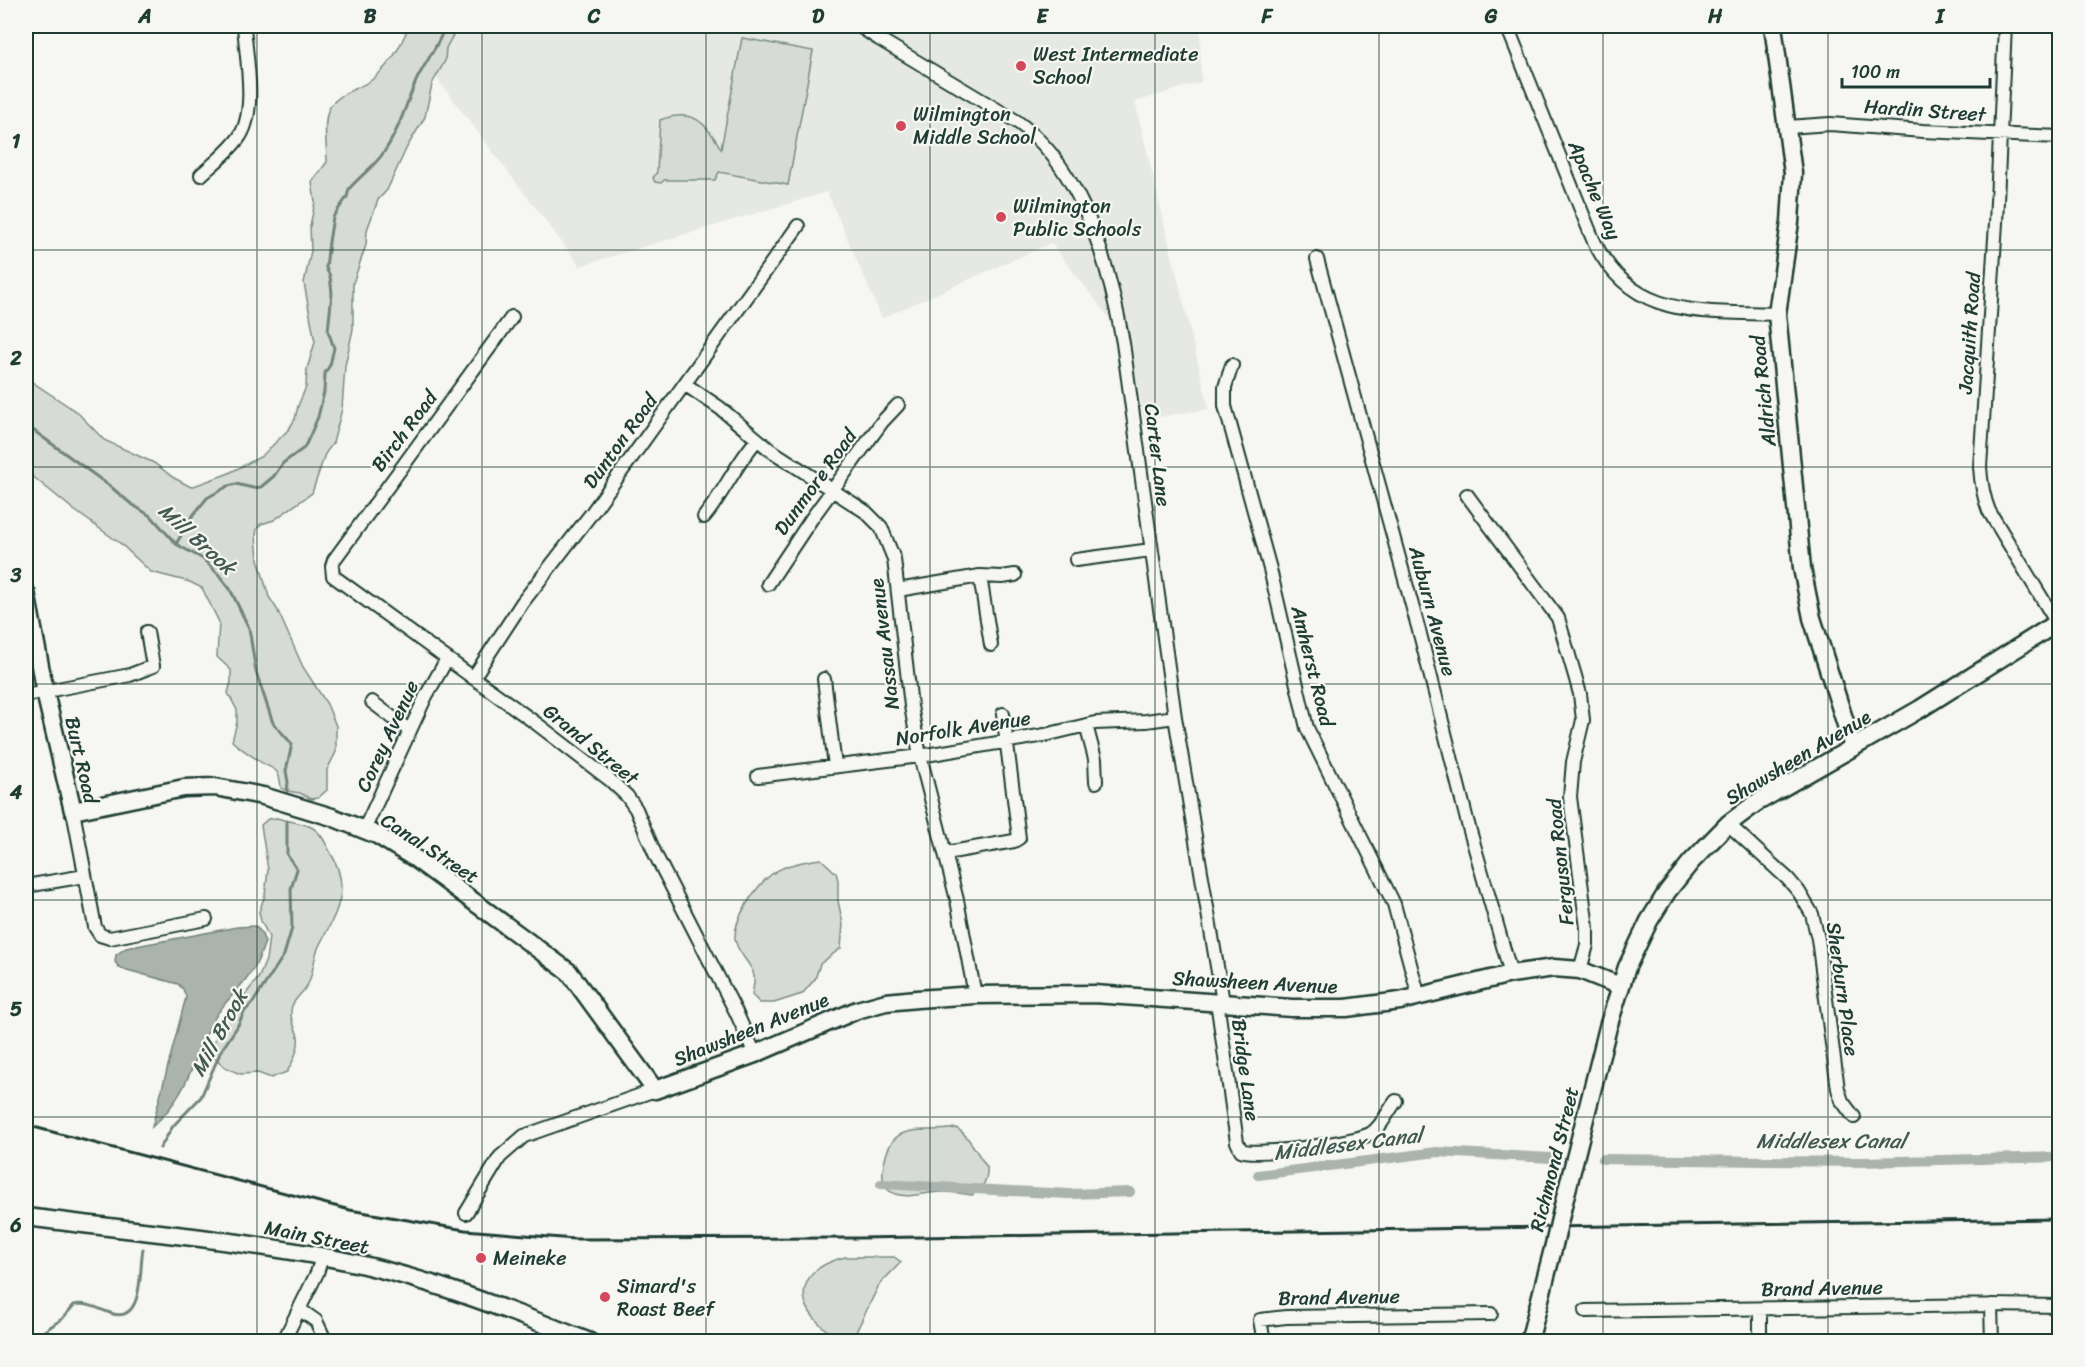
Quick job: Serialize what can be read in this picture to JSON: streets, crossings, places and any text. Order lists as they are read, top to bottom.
{
  "streets": {
    "street": [
      "Hardin Street",
      "Apache Way",
      "Jacquith Road",
      "Aldrich Road",
      "Birch Road",
      "Dunton Road",
      "Carter Lane",
      "Dunmore Road",
      "Auburn Avenue",
      "Nassau Avenue",
      "Amherst Road",
      "Norfolk Avenue",
      "Corey Avenue",
      "Grand Street",
      "Shawsheen Avenue",
      "Burt Road",
      "Canal Street",
      "Ferguson Road",
      "Sherburn Place",
      "Bridge Lane",
      "Richmond Street",
      "Main Street",
      "Brand Avenue"
    ]
  },
  "crossings": [
    ["Hardin Street", "Jacquith Road"],
    ["Hardin Street", "Aldrich Road"],
    ["Apache Way", "Aldrich Road"],
    ["Jacquith Road", "Shawsheen Avenue"],
    ["Aldrich Road", "Shawsheen Avenue"],
    ["Birch Road", "Grand Street"],
    ["Dunton Road", "Nassau Avenue"],
    ["Dunton Road", "Grand Street"],
    ["Carter Lane", "Norfolk Avenue"],
    ["Carter Lane", "Shawsheen Avenue"],
    ["Carter Lane", "Bridge Lane"],
    ["Dunmore Road", "Nassau Avenue"],
    ["Auburn Avenue", "Shawsheen Avenue"],
    ["Nassau Avenue", "Norfolk Avenue"],
    ["Nassau Avenue", "Shawsheen Avenue"],
    ["Amherst Road", "Shawsheen Avenue"],
    ["Corey Avenue", "Grand Street"],
    ["Corey Avenue", "Canal Street"],
    ["Grand Street", "Shawsheen Avenue"],
    ["Shawsheen Avenue", "Canal Street"],
    ["Shawsheen Avenue", "Ferguson Road"],
    ["Shawsheen Avenue", "Sherburn Place"],
    ["Shawsheen Avenue", "Bridge Lane"],
    ["Shawsheen Avenue", "Richmond Street"],
    ["Burt Road", "Canal Street"]
  ],
  "water": ["Mill Brook", "Middlesex Canal"],
  "places": [
    "West Intermediate School",
    "Wilmington Middle School",
    "Wilmington Public Schools",
    "Meineke",
    "Simard's Roast Beef"
  ],
  "scale_bar": "100 m",
  "grid": {
    "columns": [
      "A",
      "B",
      "C",
      "D",
      "E",
      "F",
      "G",
      "H",
      "I"
    ],
    "rows": [
      "1",
      "2",
      "3",
      "4",
      "5",
      "6"
    ]
  }
}
